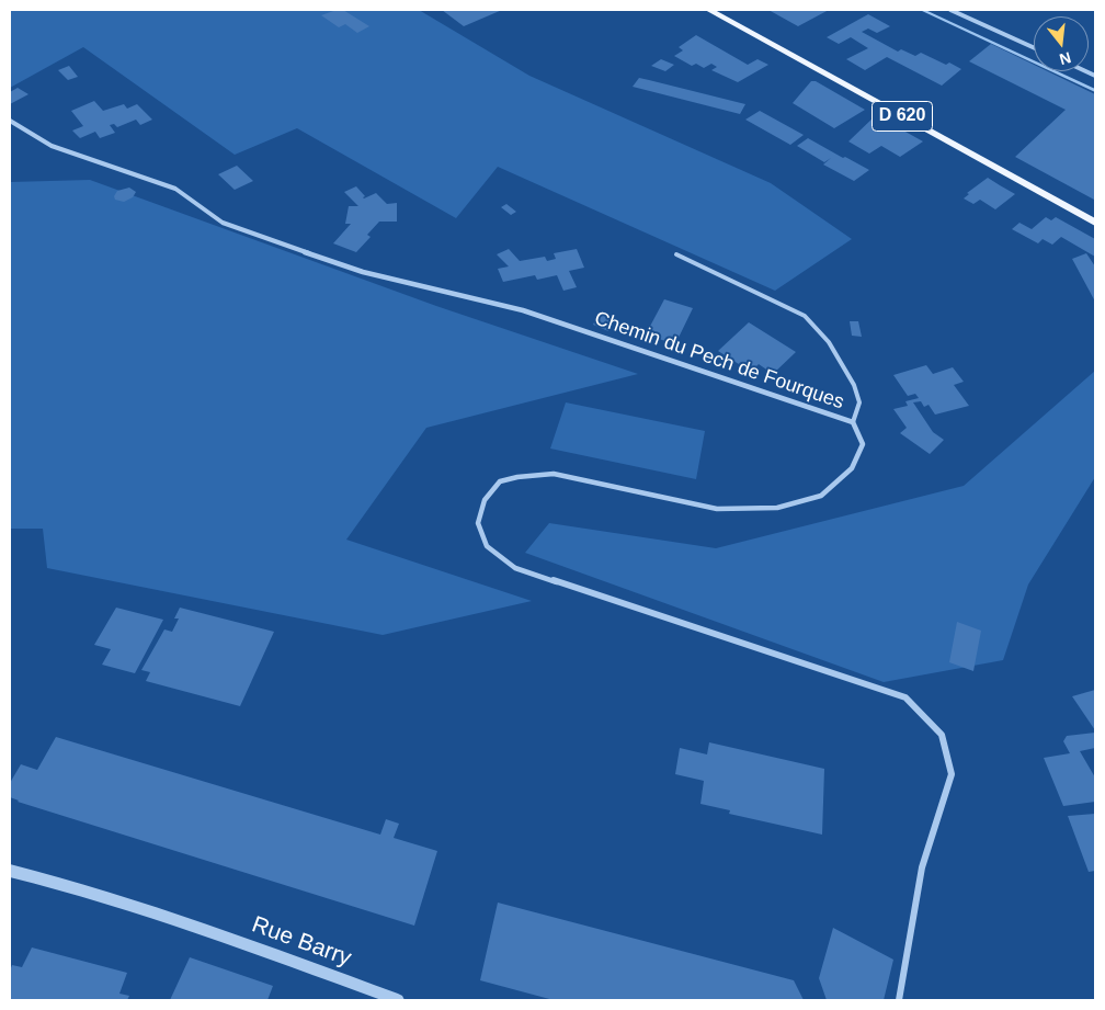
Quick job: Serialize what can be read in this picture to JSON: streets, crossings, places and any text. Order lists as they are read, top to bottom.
{
  "streets": {
    "main road": ["D 620"],
    "street": ["Chemin du Pech de Fourques", "Rue Barry"]
  },
  "north": "bottom"
}
